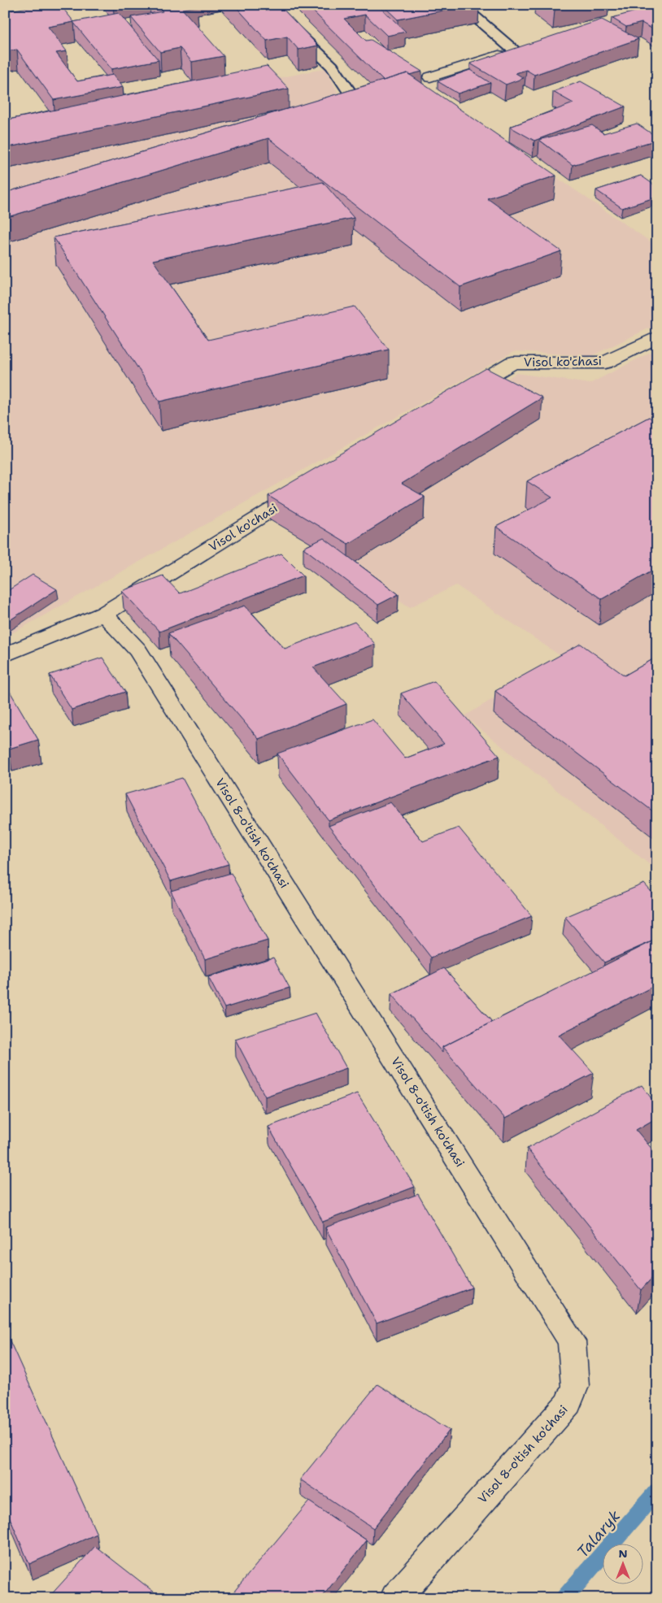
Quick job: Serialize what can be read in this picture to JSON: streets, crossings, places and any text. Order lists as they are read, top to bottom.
{
  "streets": {
    "street": ["Visol ko'chasi", "Visol 8-o'tish ko'chasi"]
  },
  "crossings": [
    ["Visol ko'chasi", "Visol 8-o'tish ko'chasi"]
  ],
  "water": ["Talaryk"],
  "north": "top"
}
